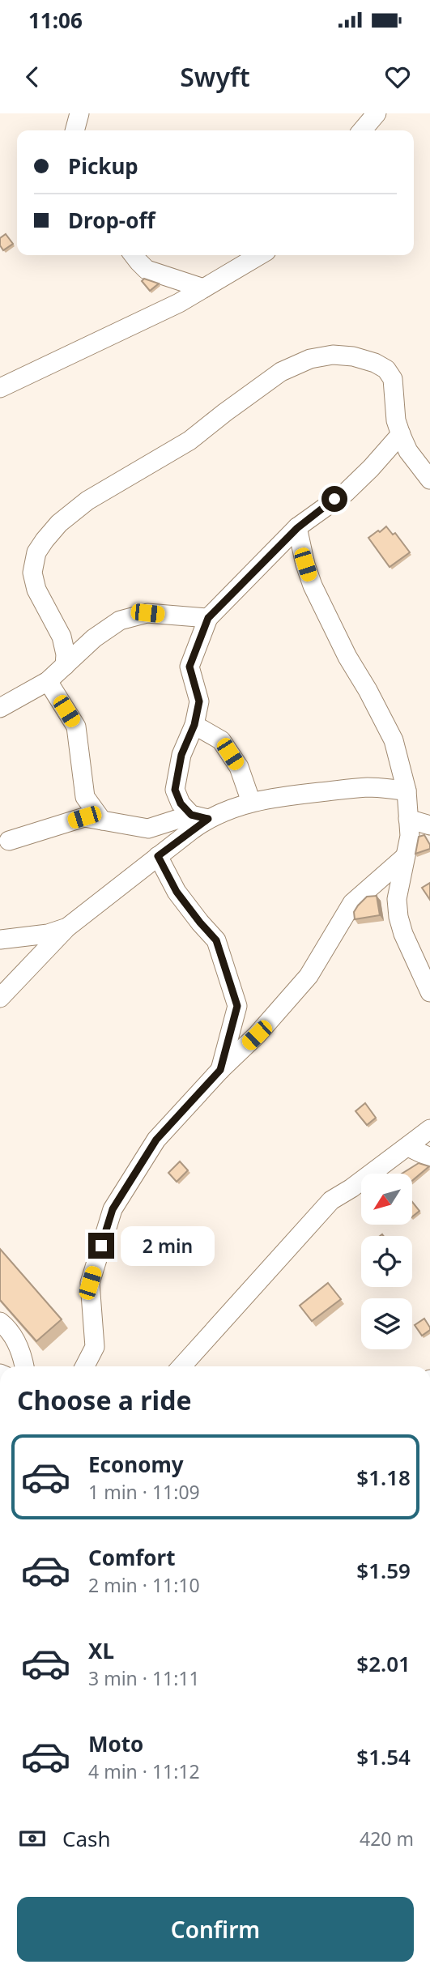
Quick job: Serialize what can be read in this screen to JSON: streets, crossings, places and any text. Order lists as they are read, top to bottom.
{
  "north": "bottom left",
  "page": {
    "status": "11:06",
    "header": "Swyft",
    "banner": ["Pickup", "Drop-off"],
    "bubble": "2 min",
    "heading": "Choose a ride",
    "list": [
      {
        "name": "Economy",
        "note": "1 min · 11:09",
        "value": "$1.18"
      },
      {
        "name": "Comfort",
        "note": "2 min · 11:10",
        "value": "$1.59"
      },
      {
        "name": "XL",
        "note": "3 min · 11:11",
        "value": "$2.01"
      },
      {
        "name": "Moto",
        "note": "4 min · 11:12",
        "value": "$1.54"
      }
    ],
    "pay": ["Cash", "420 m"],
    "buttons": "Confirm"
  }
}
